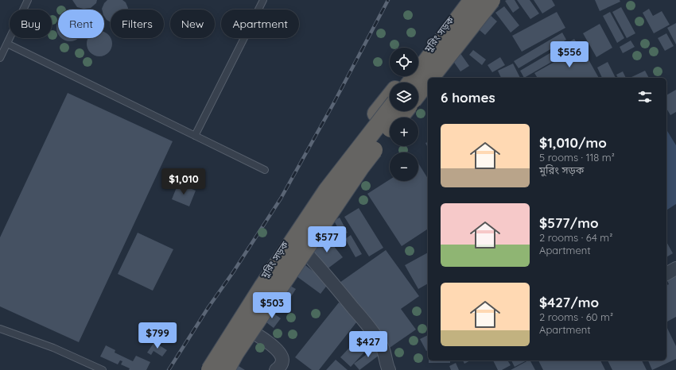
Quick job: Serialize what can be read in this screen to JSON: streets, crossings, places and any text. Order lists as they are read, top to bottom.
{
  "streets": {
    "highway": ["মুরিং সড়ক"]
  },
  "page": {
    "chip": [
      "Buy",
      "Rent",
      "Filters",
      "New",
      "Apartment"
    ],
    "price": [
      "$556",
      "$1,010",
      "$577",
      "$503",
      "$799",
      "$427"
    ],
    "map_buttons": ["+", "−"],
    "heading": "6 homes",
    "list": [
      {
        "name": "$1,010/mo",
        "note": "5 rooms · 118 m² · মুরিং সড়ক"
      },
      {
        "name": "$577/mo",
        "note": "2 rooms · 64 m² · Apartment"
      },
      {
        "name": "$427/mo",
        "note": "2 rooms · 60 m² · Apartment"
      }
    ]
  }
}
